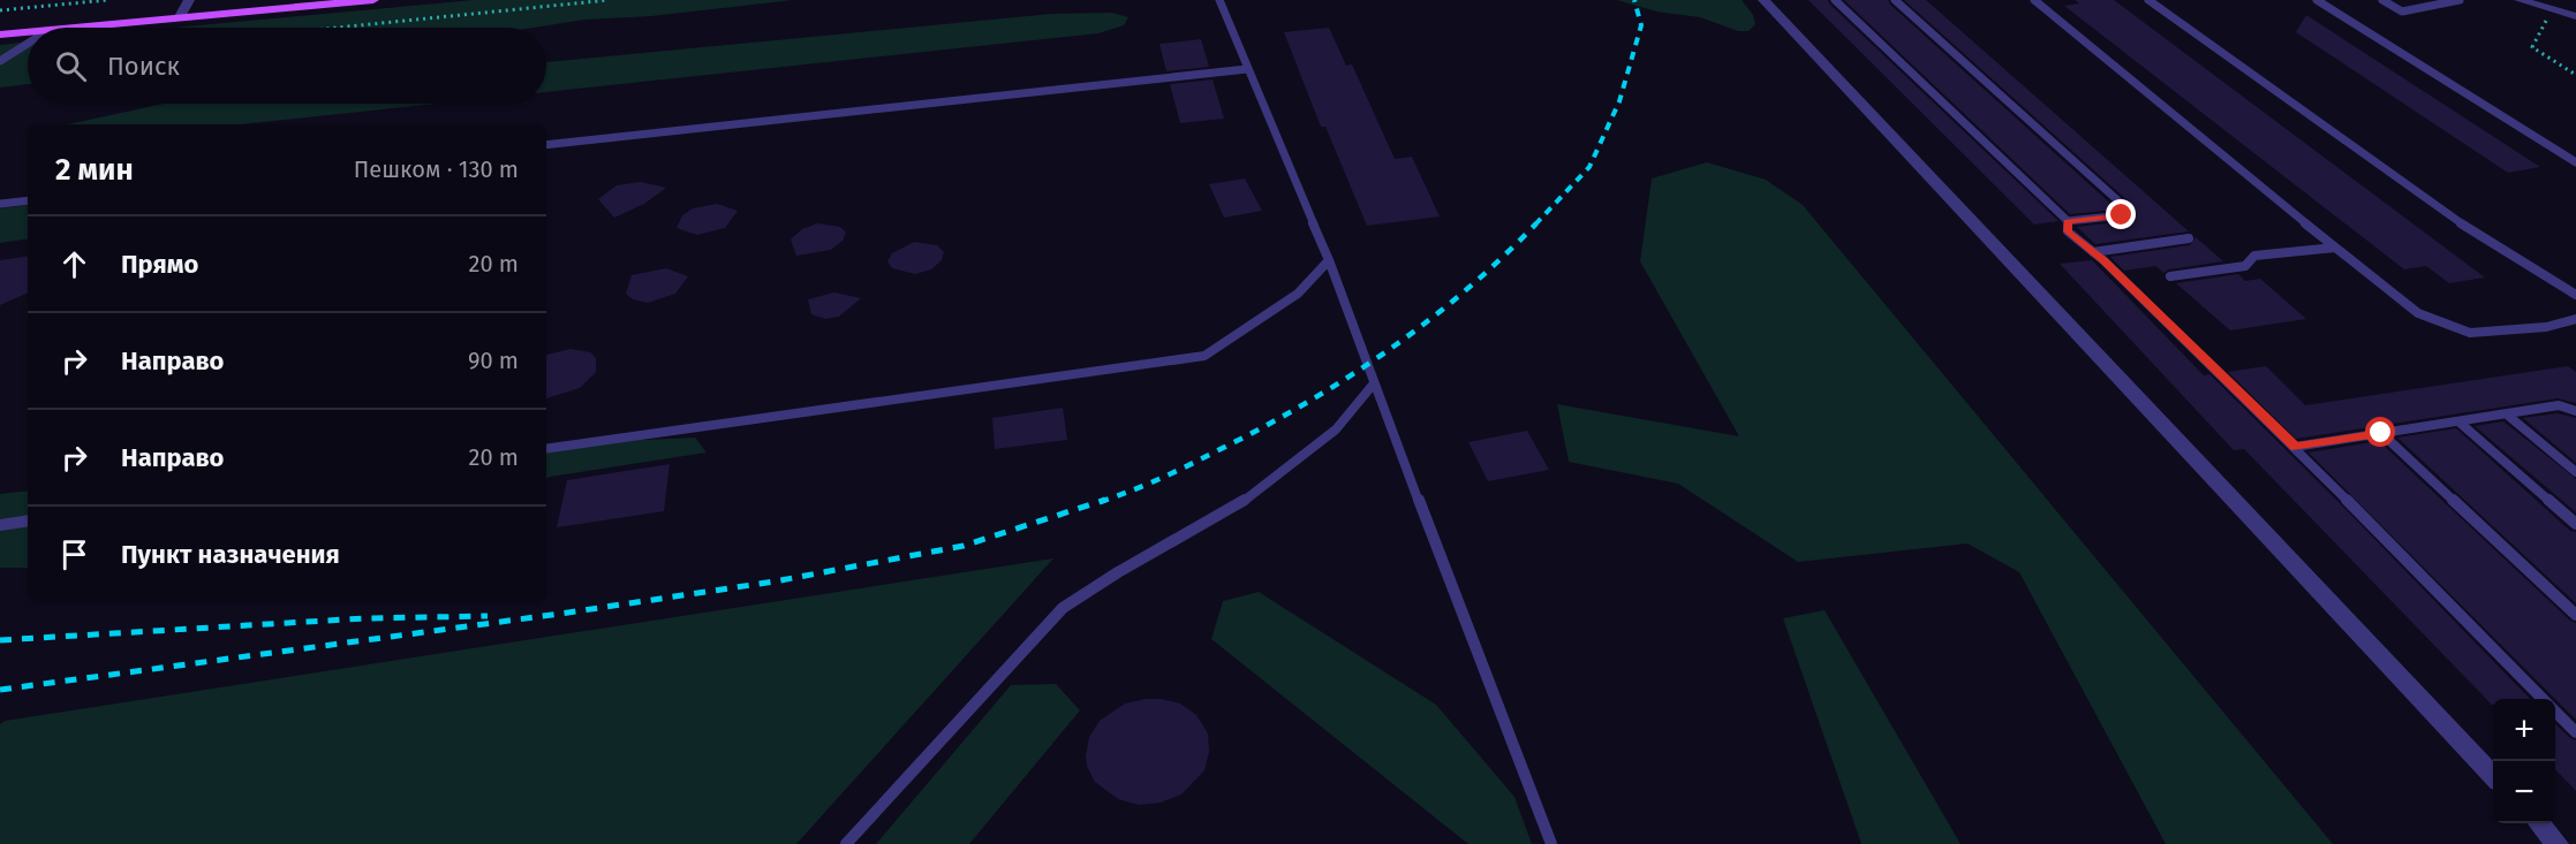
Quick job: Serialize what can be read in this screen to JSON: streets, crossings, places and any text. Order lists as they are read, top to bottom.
{
  "page": {
    "search": "Поиск",
    "heading": ["2 мин", "Пешком · 130 m"],
    "list": [
      ["Прямо", "20 m"],
      ["Направо", "90 m"],
      ["Направо", "20 m"],
      "Пункт назначения"
    ],
    "map_buttons": ["+", "−"]
  }
}
